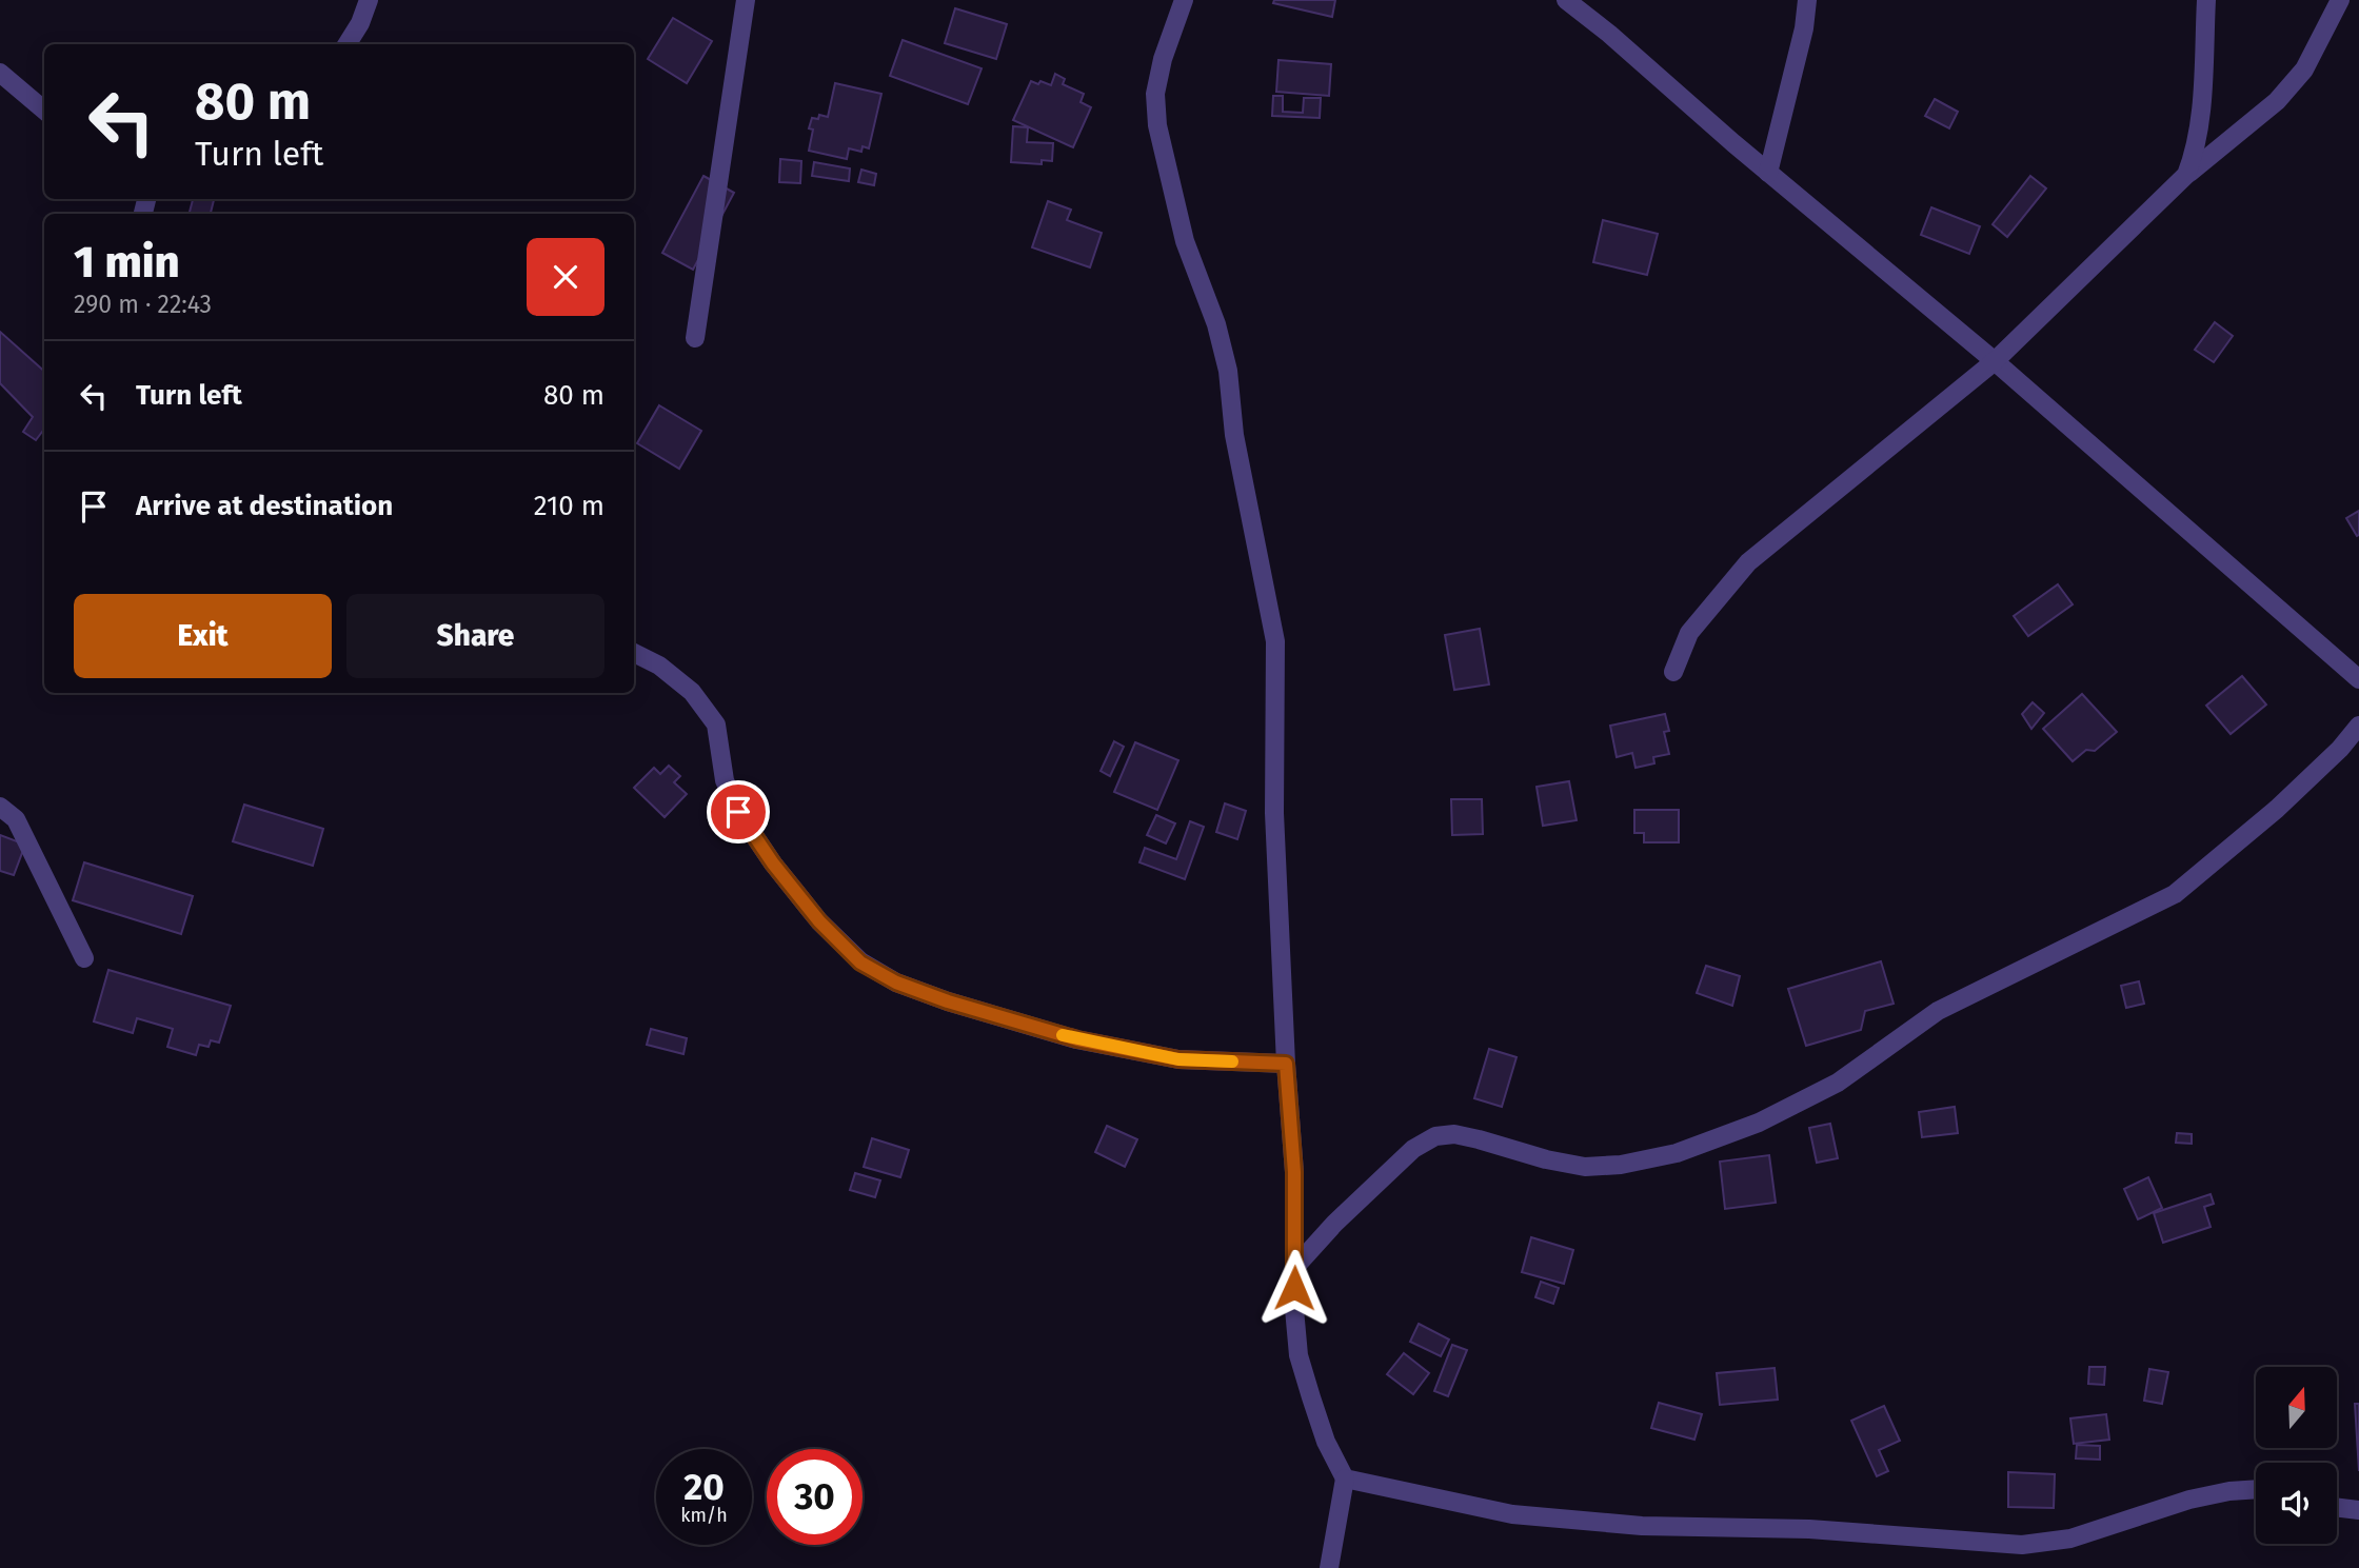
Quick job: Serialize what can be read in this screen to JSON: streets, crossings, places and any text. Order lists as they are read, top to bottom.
{
  "north": "top",
  "page": {
    "turn": ["80 m", "Turn left"],
    "heading": ["1 min", "290 m · 22:43"],
    "list": [
      {
        "name": "Turn left",
        "value": "80 m"
      },
      {
        "name": "Arrive at destination",
        "value": "210 m"
      }
    ],
    "buttons": ["Exit", "Share"],
    "speed": "20 km/h",
    "limit": "30"
  }
}
